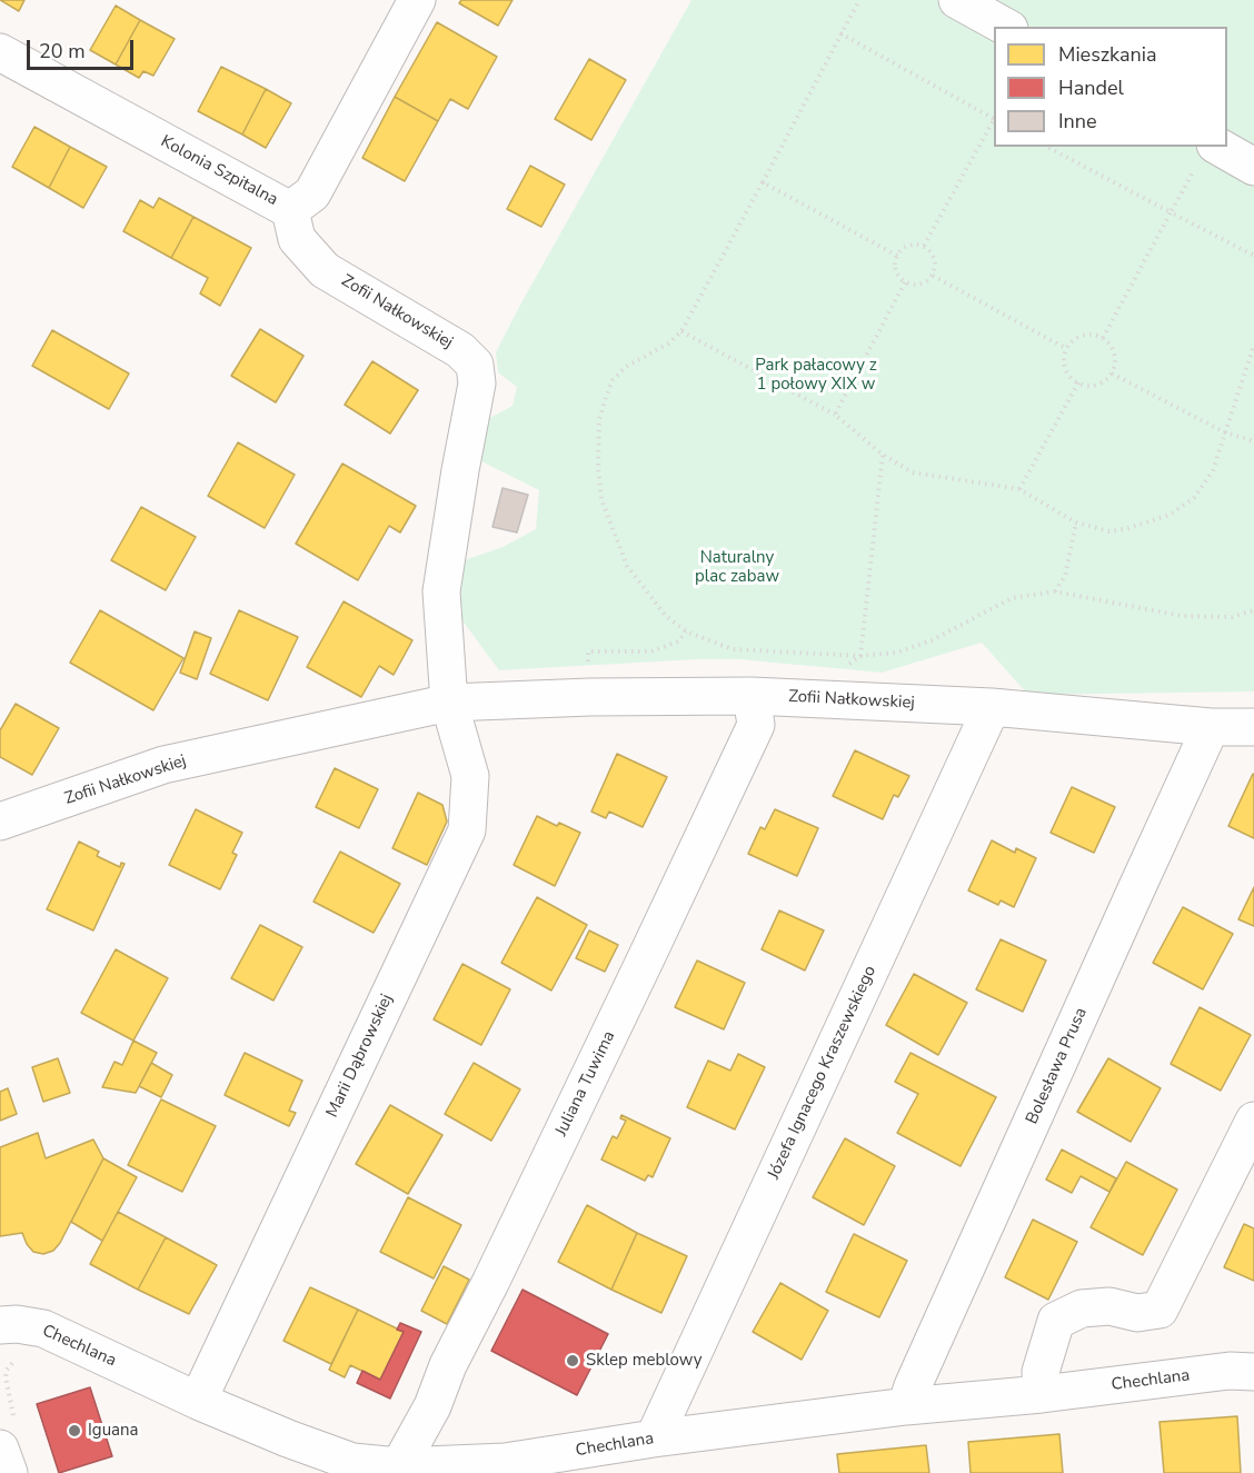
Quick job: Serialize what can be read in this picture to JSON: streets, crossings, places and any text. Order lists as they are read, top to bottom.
{
  "streets": {
    "street": [
      "Kolonia Szpitalna",
      "Zofii Nałkowskiej",
      "Marii Dąbrowskiej",
      "Bolesława Prusa",
      "Józefa Ignacego Kraszewskiego",
      "Juliana Tuwima",
      "Chechlana"
    ]
  },
  "crossings": [
    ["Kolonia Szpitalna", "Zofii Nałkowskiej"],
    ["Zofii Nałkowskiej", "Marii Dąbrowskiej"],
    ["Zofii Nałkowskiej", "Bolesława Prusa"],
    ["Zofii Nałkowskiej", "Józefa Ignacego Kraszewskiego"],
    ["Zofii Nałkowskiej", "Juliana Tuwima"],
    ["Marii Dąbrowskiej", "Chechlana"],
    ["Bolesława Prusa", "Chechlana"],
    ["Józefa Ignacego Kraszewskiego", "Chechlana"],
    ["Juliana Tuwima", "Chechlana"]
  ],
  "parks": ["Park pałacowy z 1 połowy XIX w", "Naturalny plac zabaw"],
  "places": ["Sklep meblowy", "Iguana"],
  "legend": ["Mieszkania", "Handel", "Inne"],
  "scale_bar": "20 m"
}
